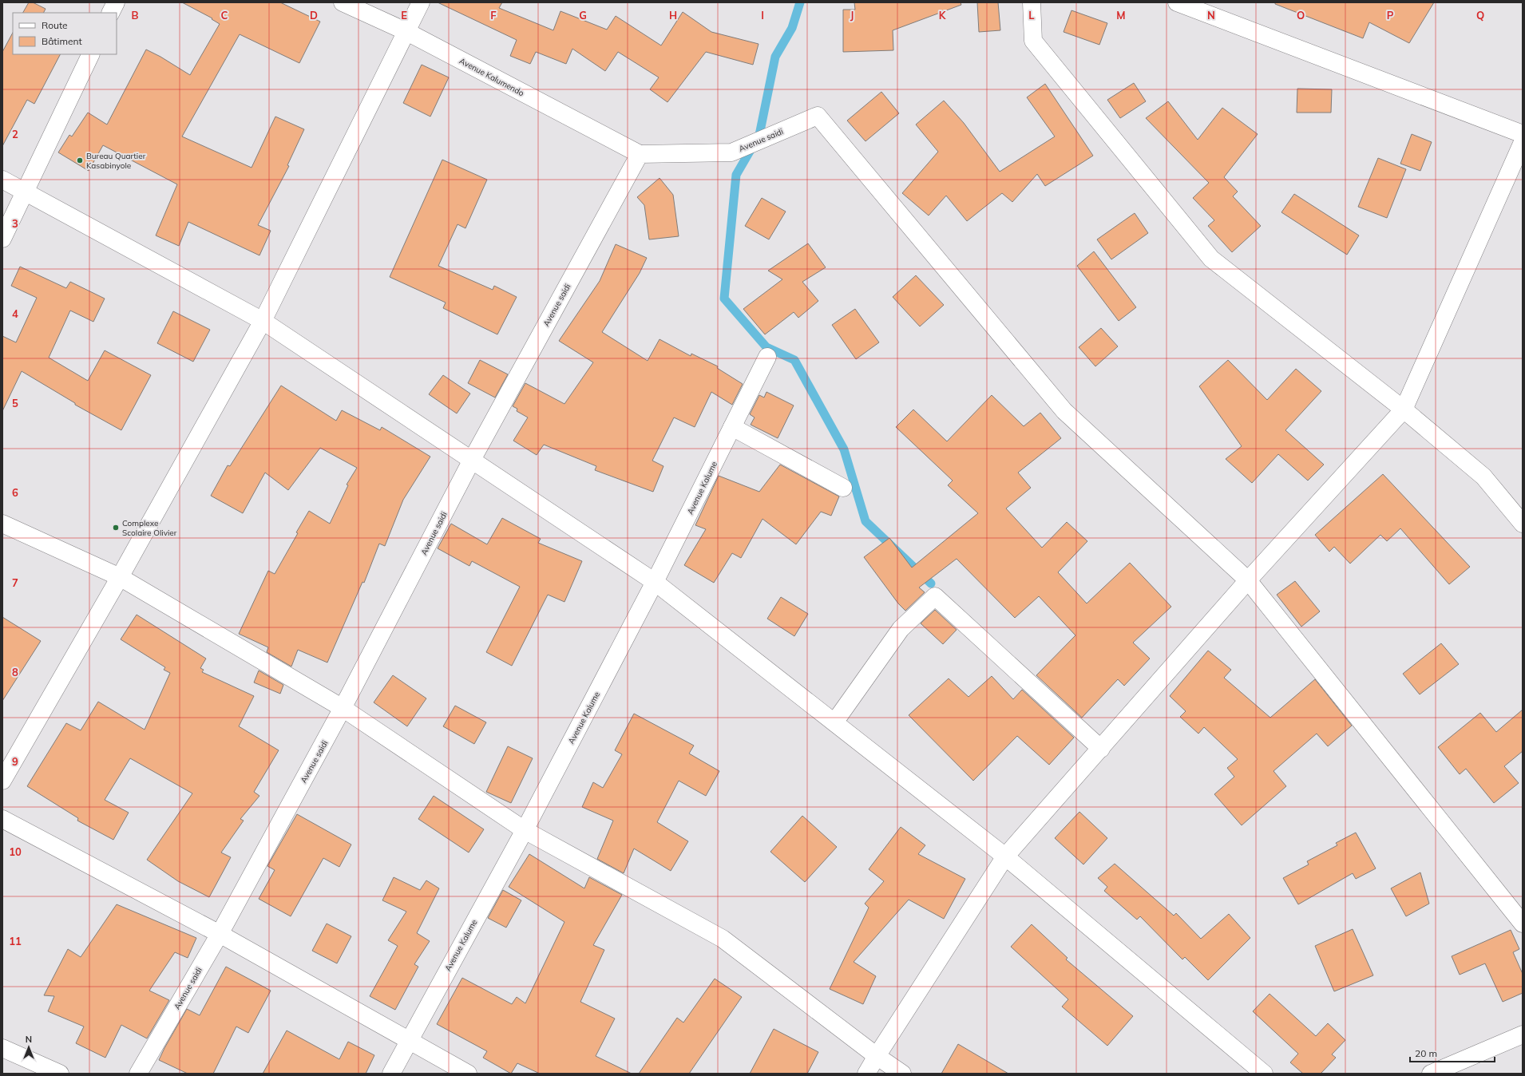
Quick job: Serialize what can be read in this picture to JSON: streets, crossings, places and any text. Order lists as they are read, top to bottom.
{
  "streets": {
    "street": ["Avenue Kalumendo", "Avenue saidi", "Avenue Kalume"]
  },
  "crossings": [
    ["Avenue Kalumendo", "Avenue saidi"]
  ],
  "places": ["Bureau Quartier Kasabinyole", "Complexe Scolaire Olivier"],
  "legend": ["Route", "Bâtiment"],
  "scale_bar": "20 m",
  "north": "top",
  "grid": {
    "columns": [
      "B",
      "C",
      "D",
      "E",
      "F",
      "G",
      "H",
      "I",
      "J",
      "K",
      "L",
      "M",
      "N",
      "O",
      "P",
      "Q"
    ],
    "rows": [
      "2",
      "3",
      "4",
      "5",
      "6",
      "7",
      "8",
      "9",
      "10",
      "11"
    ]
  }
}
